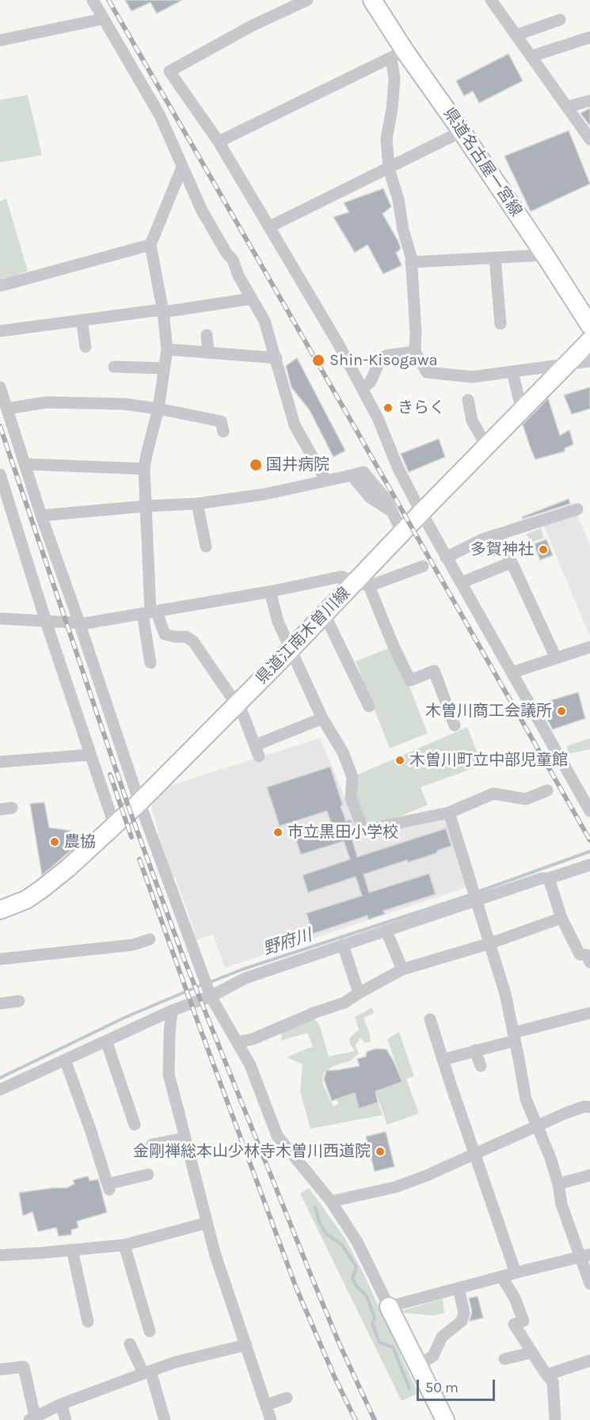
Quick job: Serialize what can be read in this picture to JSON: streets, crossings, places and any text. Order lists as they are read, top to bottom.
{
  "streets": {
    "main road": ["県道名古屋一宮線", "県道江南木曽川線"]
  },
  "water": ["野府川"],
  "places": [
    "Shin-Kisogawa",
    "きらく",
    "国井病院",
    "多賀神社",
    "木曽川商工会議所",
    "木曽川町立中部児童館",
    "市立黒田小学校",
    "農協",
    "金剛禅総本山少林寺木曽川西道院"
  ],
  "scale_bar": "50 m"
}
